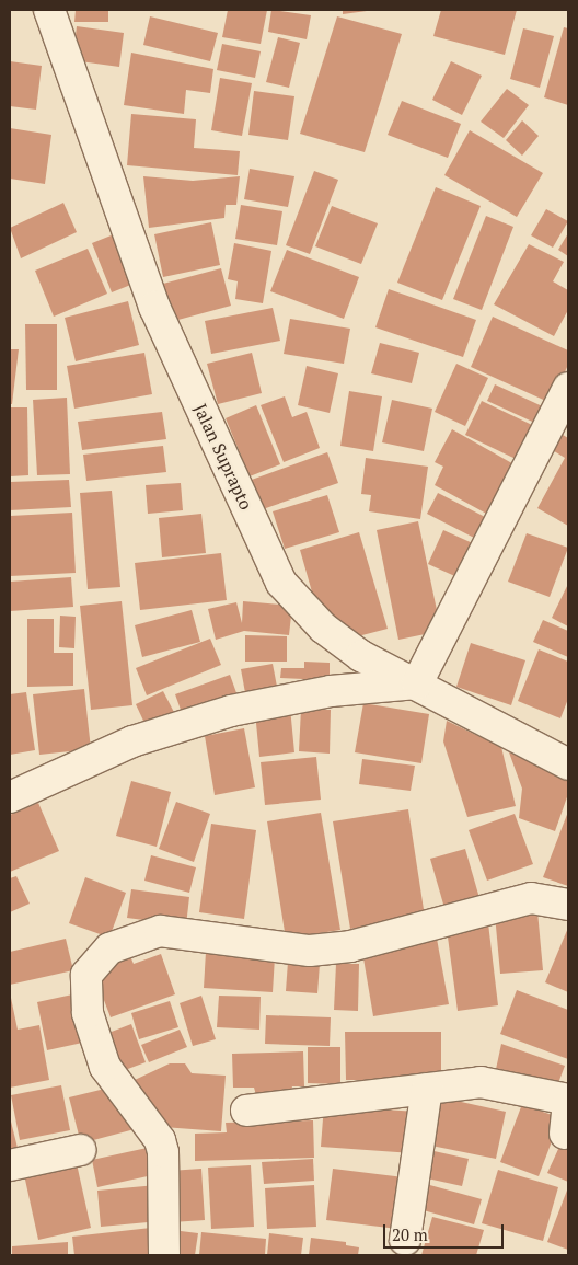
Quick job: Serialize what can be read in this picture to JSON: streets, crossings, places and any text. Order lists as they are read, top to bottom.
{
  "streets": {
    "street": ["Jalan Suprapto"]
  },
  "scale_bar": "20 m"
}
